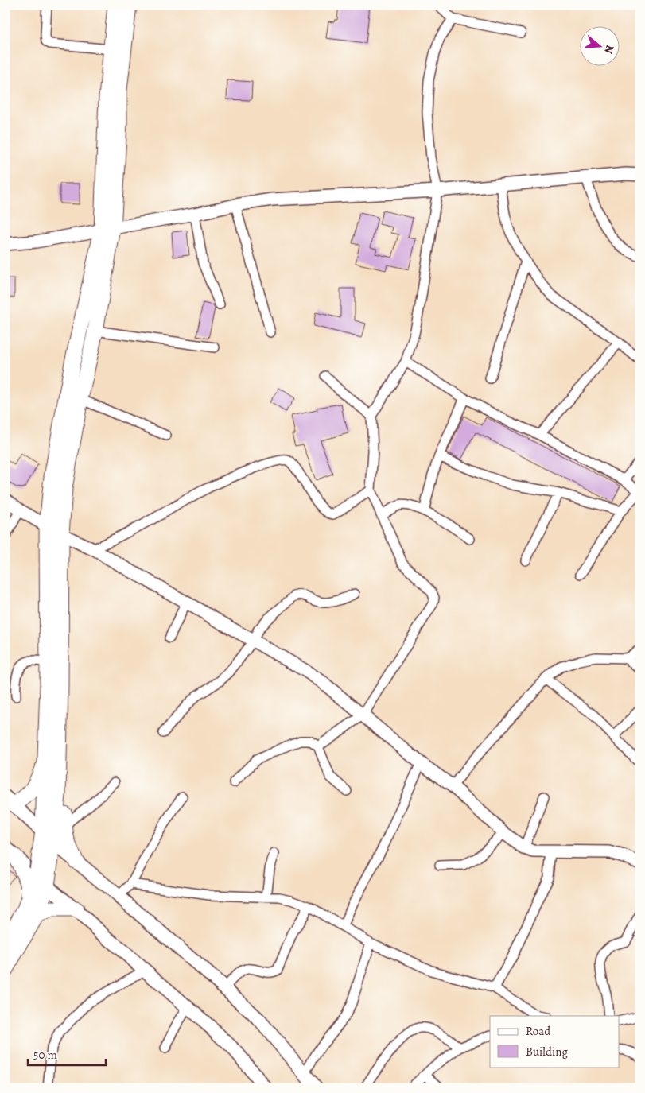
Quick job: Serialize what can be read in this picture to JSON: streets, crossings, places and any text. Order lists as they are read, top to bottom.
{
  "legend": ["Road", "Building"],
  "scale_bar": "50 m",
  "north": "right"
}
